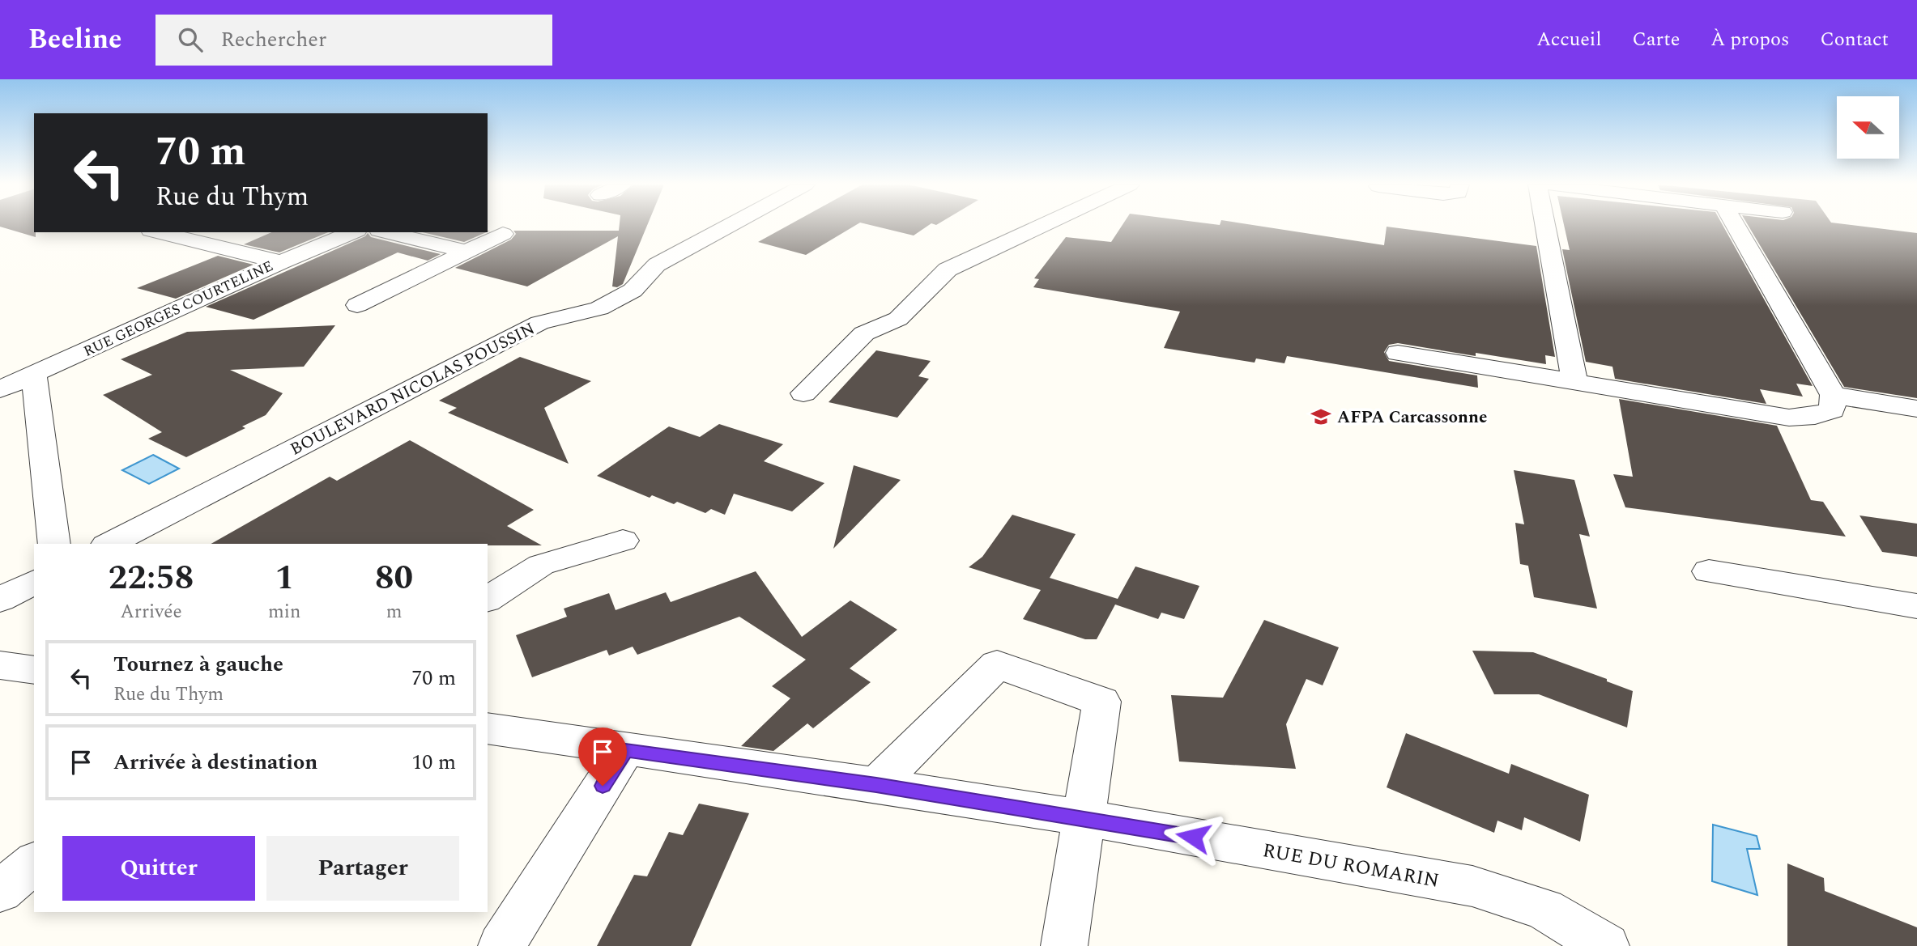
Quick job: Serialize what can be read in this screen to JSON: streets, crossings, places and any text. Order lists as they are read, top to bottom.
{
  "streets": {
    "street": ["RUE GEORGES COURTELINE", "BOULEVARD NICOLAS POUSSIN", "RUE DU ROMARIN"]
  },
  "places": {
    "school or university": ["AFPA Carcassonne"]
  },
  "north": "left",
  "page": {
    "header": "Beeline",
    "search": "Rechercher",
    "nav": [
      "Accueil",
      "Carte",
      "À propos",
      "Contact"
    ],
    "turn": ["70 m", "Rue du Thym"],
    "eta": [
      "22:58",
      "Arrivée",
      "1",
      "min",
      "80",
      "m"
    ],
    "list": [
      {
        "name": "Tournez à gauche",
        "note": "Rue du Thym",
        "value": "70 m"
      },
      {
        "name": "Arrivée à destination",
        "value": "10 m"
      }
    ],
    "buttons": ["Quitter", "Partager"]
  }
}
